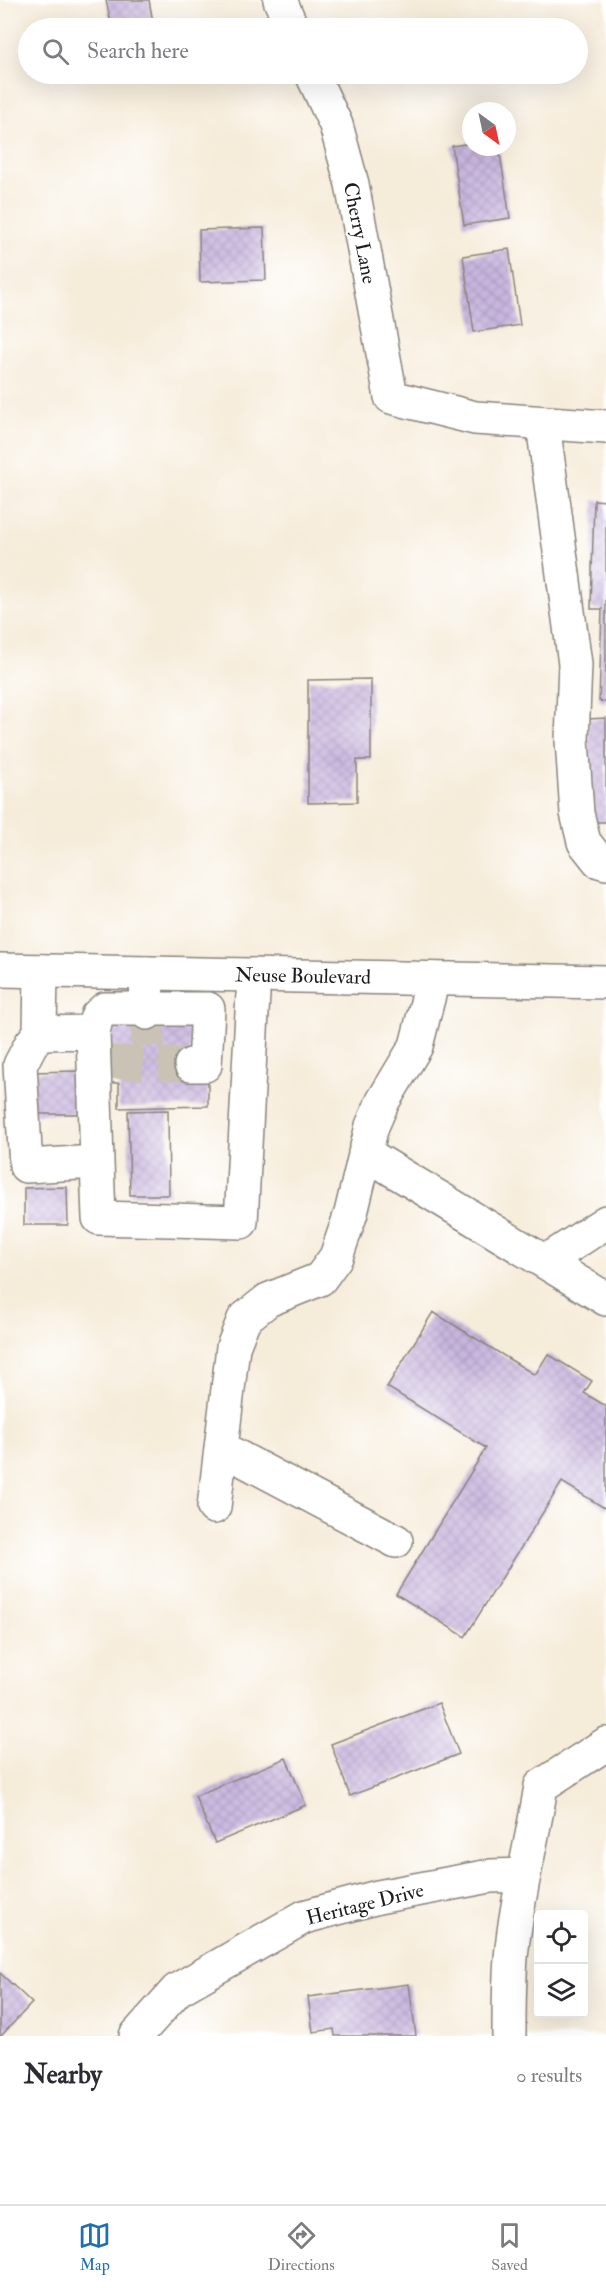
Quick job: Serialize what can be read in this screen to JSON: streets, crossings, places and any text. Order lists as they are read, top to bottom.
{
  "streets": {
    "street": ["Cherry Lane", "Neuse Boulevard", "Heritage Drive"]
  },
  "north": "bottom right",
  "page": {
    "search": "Search here",
    "heading": ["Nearby", "0 results"],
    "nav": ["Map", "Directions", "Saved"]
  }
}
